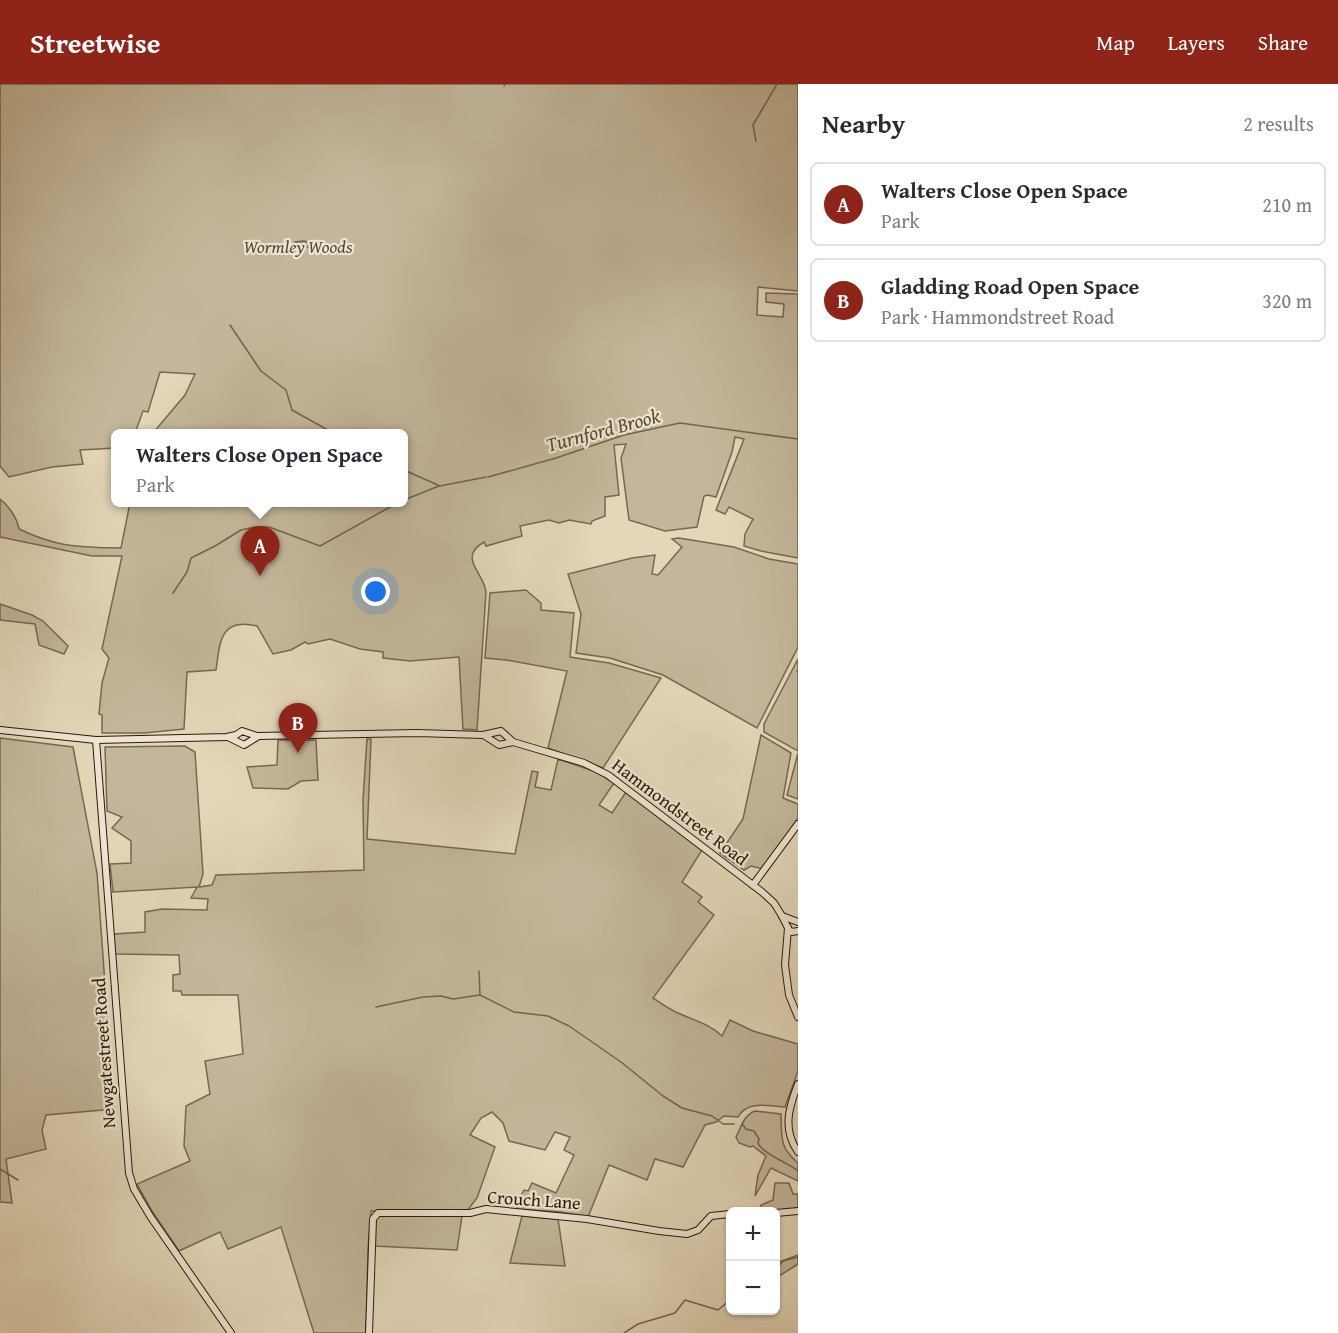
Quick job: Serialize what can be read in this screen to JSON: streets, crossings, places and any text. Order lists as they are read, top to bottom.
{
  "streets": {
    "street": ["Hammondstreet Road", "Newgatestreet Road", "Crouch Lane"]
  },
  "crossings": [
    ["Hammondstreet Road", "Newgatestreet Road"]
  ],
  "water": ["Turnford Brook"],
  "parks": ["Wormley Woods"],
  "page": {
    "header": "Streetwise",
    "nav": ["Map", "Layers", "Share"],
    "heading": ["Nearby", "2 results"],
    "list": [
      {
        "mark": "A",
        "name": "Walters Close Open Space",
        "note": "Park",
        "value": "210 m"
      },
      {
        "mark": "B",
        "name": "Gladding Road Open Space",
        "note": "Park · Hammondstreet Road",
        "value": "320 m"
      }
    ],
    "popup": ["Walters Close Open Space", "Park"],
    "pins": ["A", "B"],
    "map_buttons": ["+", "−"]
  }
}
